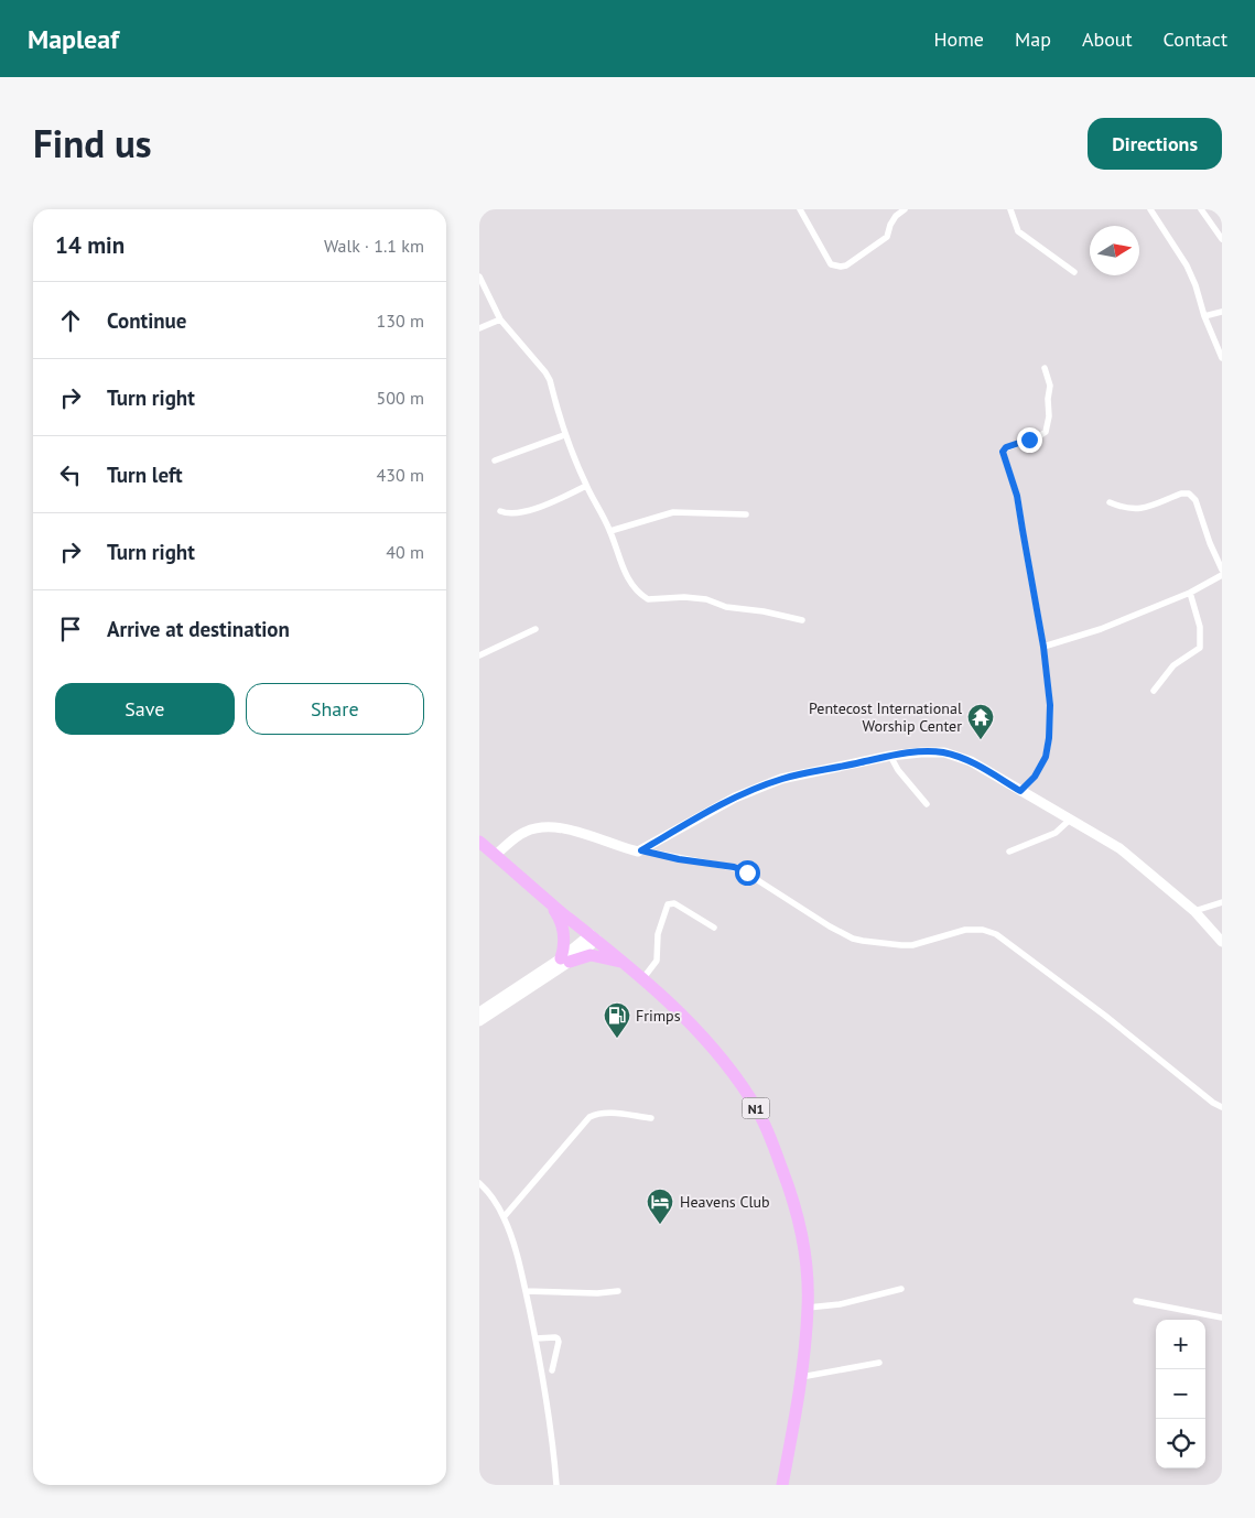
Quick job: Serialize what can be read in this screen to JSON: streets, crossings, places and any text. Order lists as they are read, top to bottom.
{
  "streets": {
    "highway": ["N1"]
  },
  "places": {
    "temple": ["Pentecost International Worship Center"],
    "fuel station": ["Frimps"],
    "hotel": ["Heavens Club"]
  },
  "north": "right",
  "page": {
    "header": "Mapleaf",
    "nav": [
      "Home",
      "Map",
      "About",
      "Contact"
    ],
    "title": "Find us",
    "buttons": [
      "Directions",
      ["Save", "Share"]
    ],
    "heading": ["14 min", "Walk · 1.1 km"],
    "list": [
      ["Continue", "130 m"],
      ["Turn right", "500 m"],
      ["Turn left", "430 m"],
      ["Turn right", "40 m"],
      "Arrive at destination"
    ],
    "map_buttons": ["+", "−"]
  }
}
